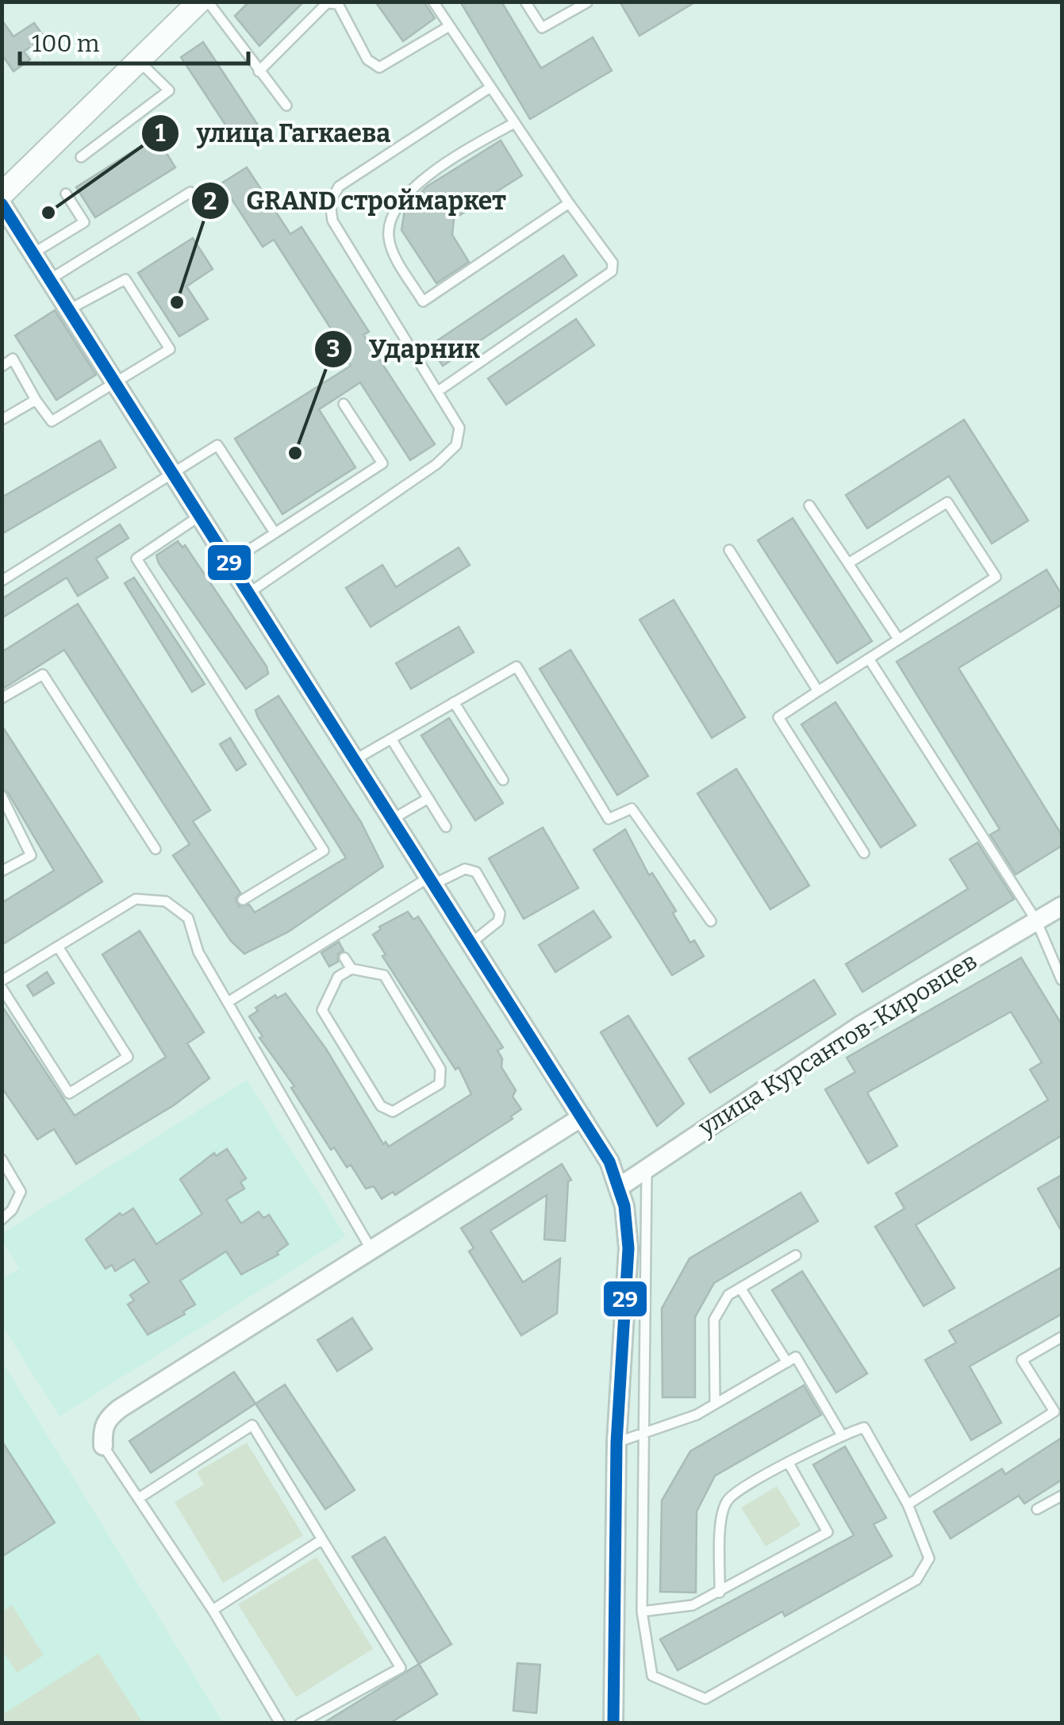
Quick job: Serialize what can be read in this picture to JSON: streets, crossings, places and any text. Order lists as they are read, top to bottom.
{
  "streets": {
    "street": ["улица Курсантов-Кировцев"]
  },
  "places": ["улица Гагкаева", "GRAND строймаркет", "Ударник"],
  "lines": ["transit line 29"],
  "scale_bar": "100 m"
}
